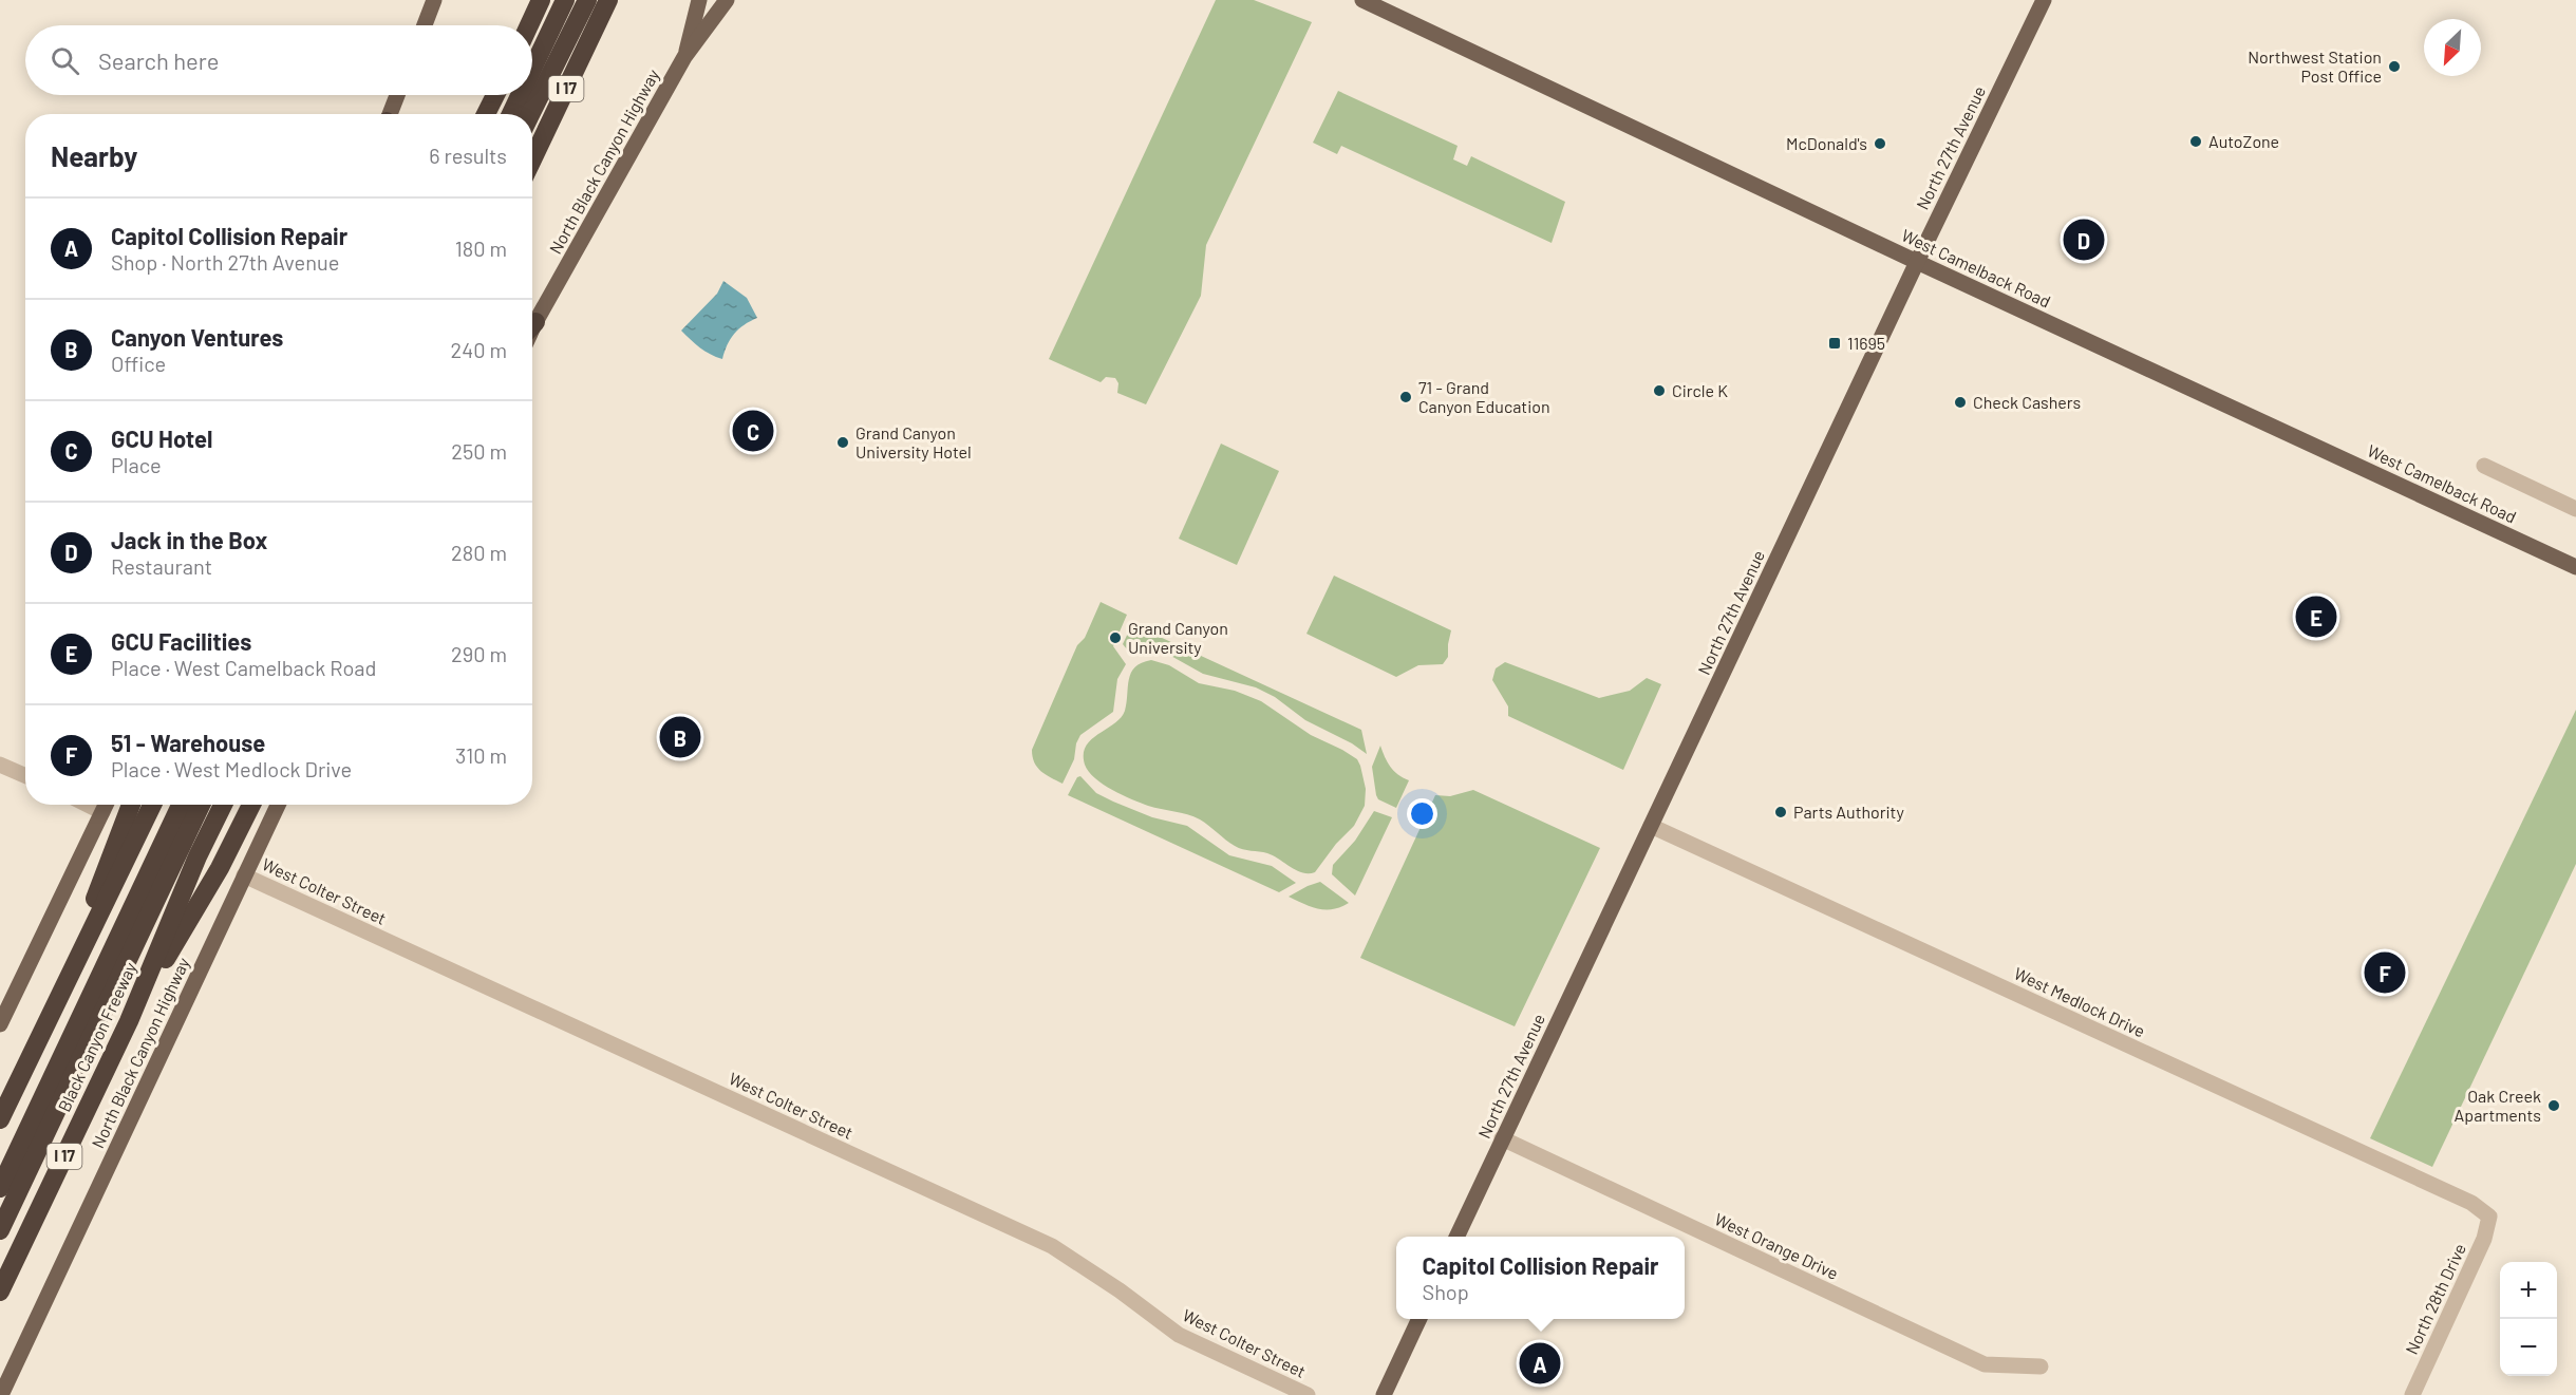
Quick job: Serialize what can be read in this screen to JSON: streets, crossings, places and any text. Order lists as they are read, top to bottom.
{
  "streets": {
    "highway": ["I 17", "Black Canyon Freeway"],
    "main road": ["North 27th Avenue", "North Black Canyon Highway", "West Camelback Road"],
    "street": [
      "West Colter Street",
      "West Medlock Drive",
      "West Orange Drive",
      "North 28th Drive"
    ]
  },
  "crossings": [
    ["North 27th Avenue", "West Camelback Road"],
    ["North 27th Avenue", "West Medlock Drive"],
    ["North 27th Avenue", "West Orange Drive"],
    ["North Black Canyon Highway", "West Colter Street"],
    ["West Medlock Drive", "North 28th Drive"]
  ],
  "places": {
    "other": [
      "Northwest Station Post Office",
      "AutoZone",
      "McDonald's",
      "Circle K",
      "71 - Grand Canyon Education",
      "Check Cashers",
      "Grand Canyon University Hotel",
      "Grand Canyon University",
      "Parts Authority",
      "Oak Creek Apartments"
    ],
    "transit": ["11695"]
  },
  "north": "bottom left",
  "page": {
    "search": "Search here",
    "heading": ["Nearby", "6 results"],
    "list": [
      {
        "mark": "A",
        "name": "Capitol Collision Repair",
        "note": "Shop · North 27th Avenue",
        "value": "180 m"
      },
      {
        "mark": "B",
        "name": "Canyon Ventures",
        "note": "Office",
        "value": "240 m"
      },
      {
        "mark": "C",
        "name": "GCU Hotel",
        "note": "Place",
        "value": "250 m"
      },
      {
        "mark": "D",
        "name": "Jack in the Box",
        "note": "Restaurant",
        "value": "280 m"
      },
      {
        "mark": "E",
        "name": "GCU Facilities",
        "note": "Place · West Camelback Road",
        "value": "290 m"
      },
      {
        "mark": "F",
        "name": "51 - Warehouse",
        "note": "Place · West Medlock Drive",
        "value": "310 m"
      }
    ],
    "pins": [
      "D",
      "C",
      "E",
      "B",
      "F",
      "A"
    ],
    "popup": ["Capitol Collision Repair", "Shop"],
    "map_buttons": ["+", "−"]
  }
}
